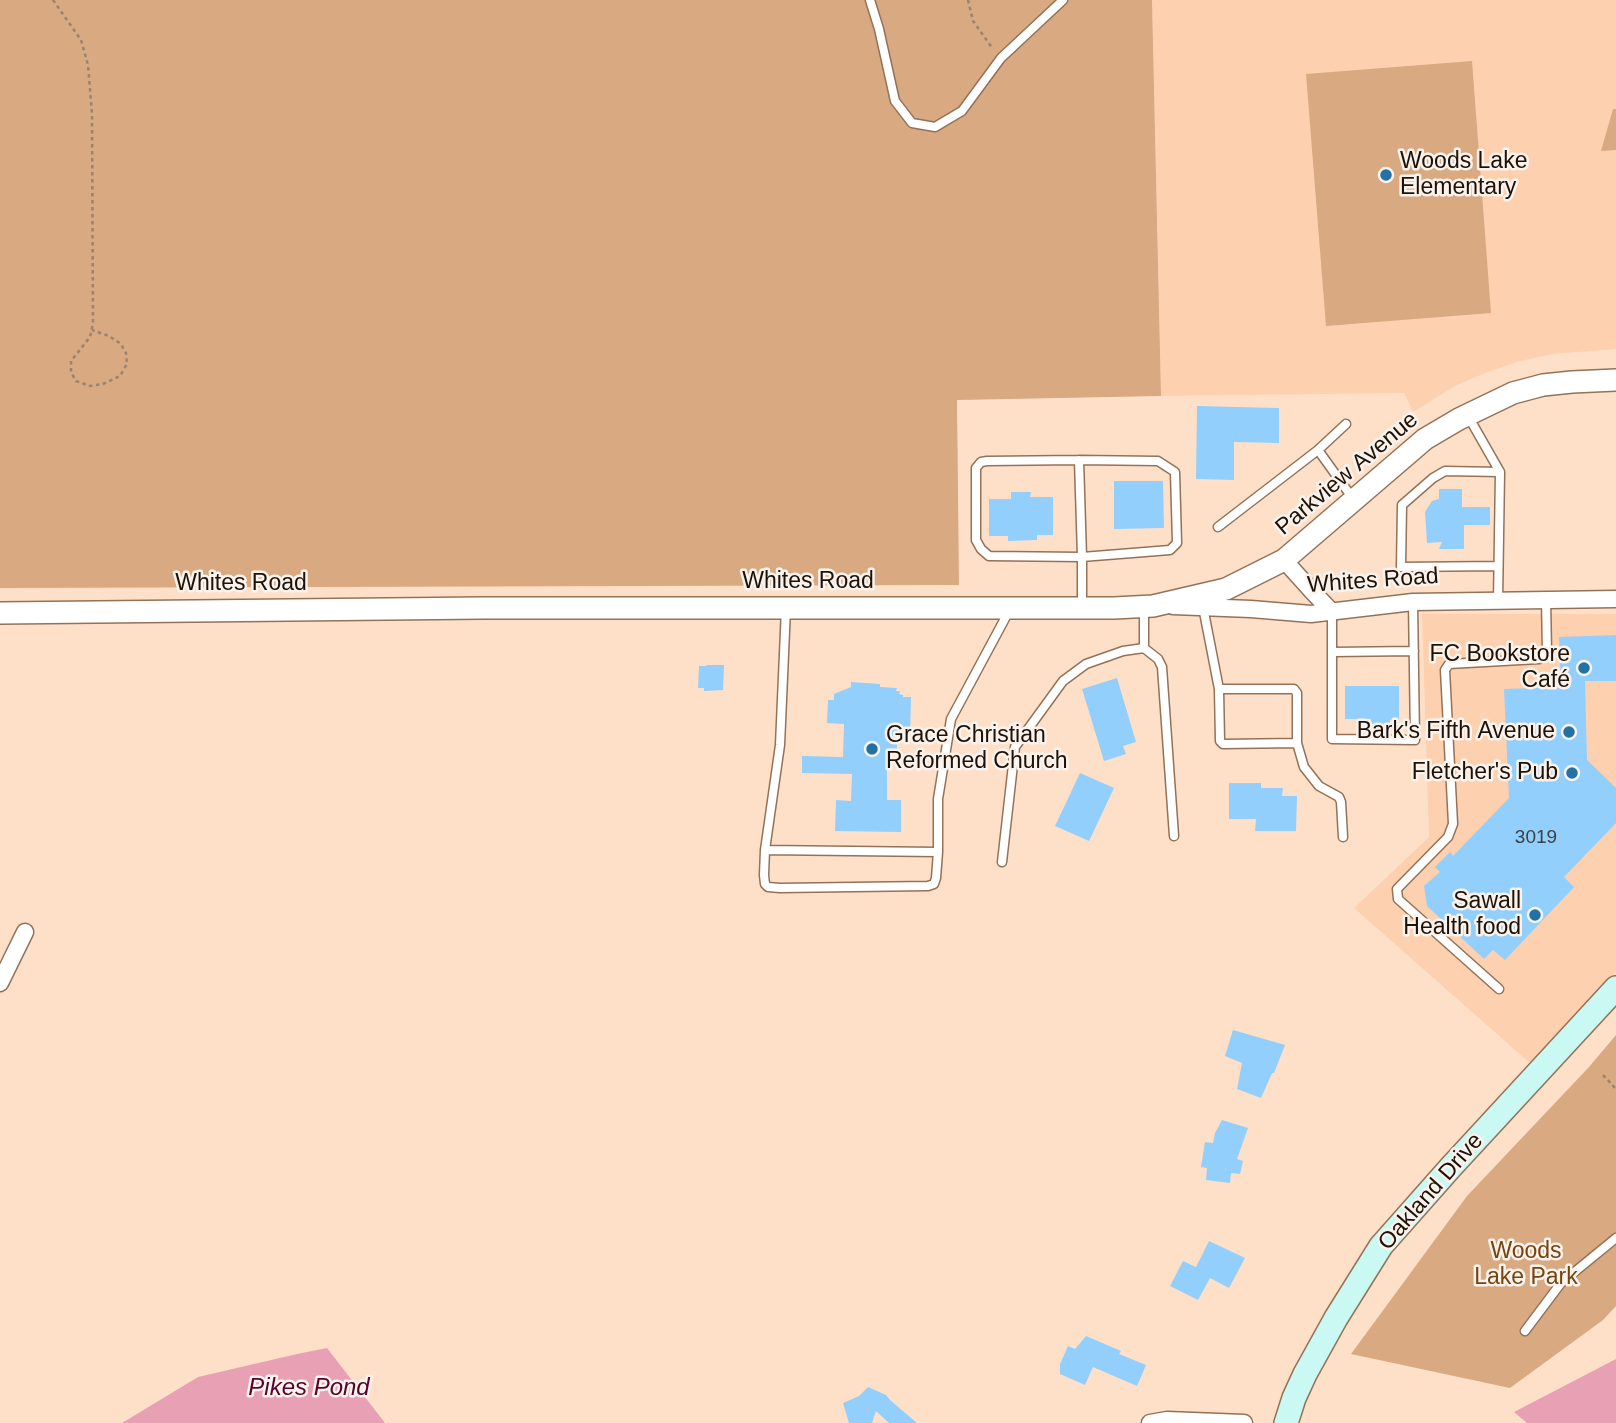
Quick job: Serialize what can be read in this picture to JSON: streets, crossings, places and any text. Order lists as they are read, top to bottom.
{
  "streets": {
    "main road": ["Oakland Drive"],
    "street": ["Parkview Avenue", "Whites Road"]
  },
  "crossings": [
    ["Parkview Avenue", "Whites Road"]
  ],
  "water": ["Pikes Pond"],
  "parks": ["Woods Lake Park"],
  "places": [
    "Woods Lake Elementary",
    "FC Bookstore Café",
    "Bark's Fifth Avenue",
    "Grace Christian Reformed Church",
    "Fletcher's Pub",
    "Sawall Health food"
  ],
  "house_numbers": ["3019"]
}
